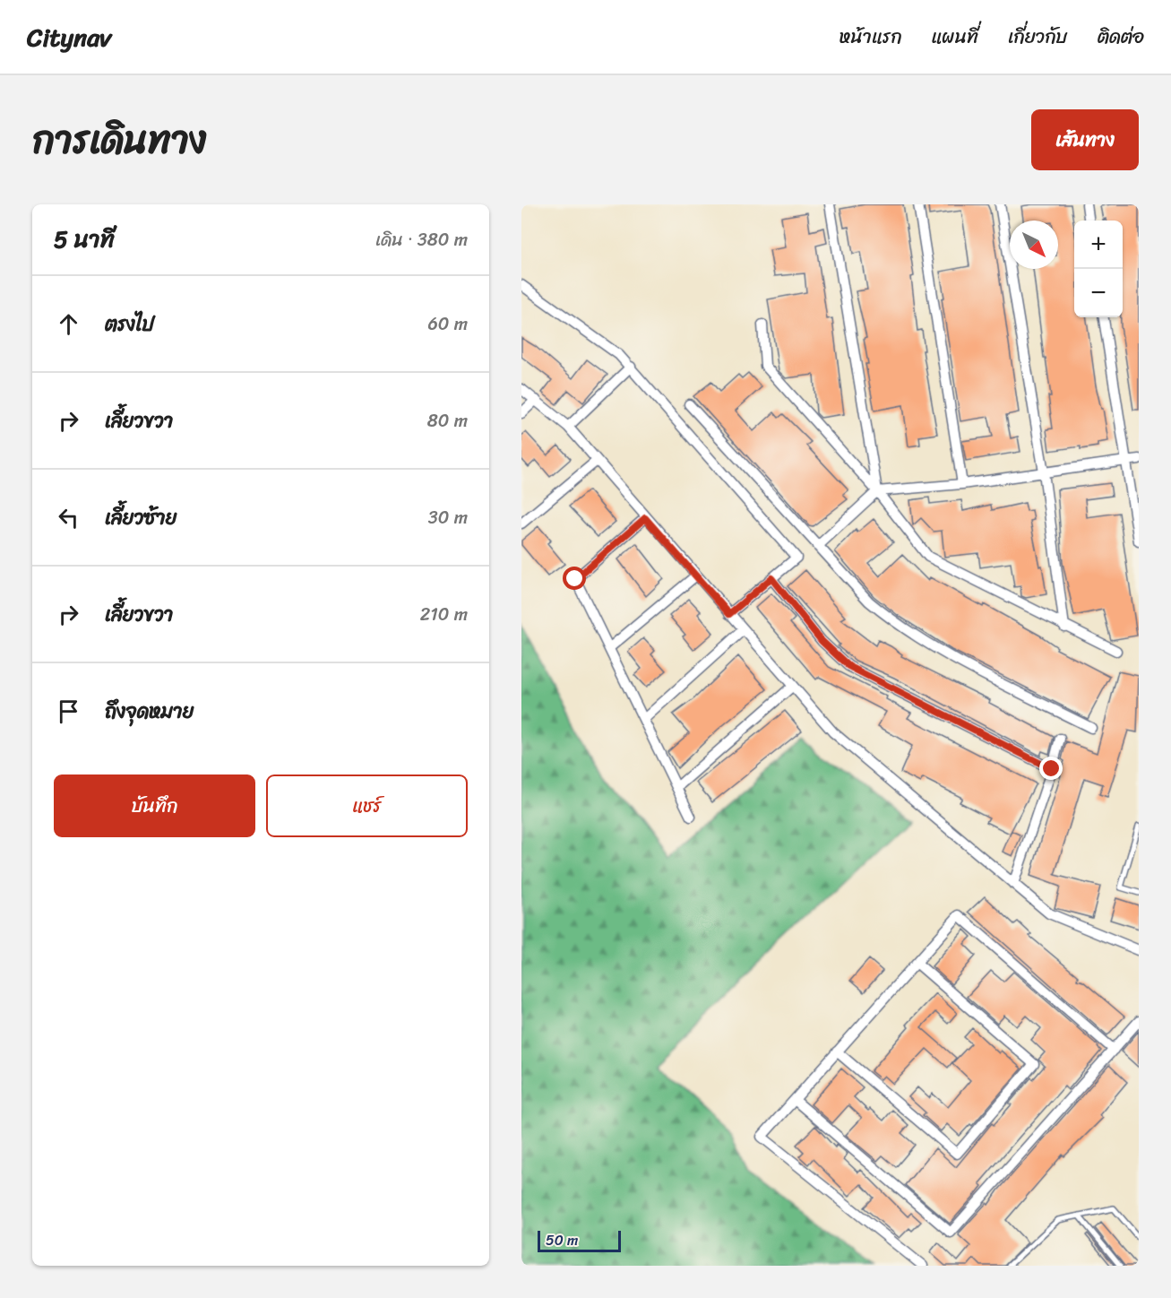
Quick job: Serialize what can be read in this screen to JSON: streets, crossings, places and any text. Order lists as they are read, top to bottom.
{
  "scale_bar": "50 m",
  "north": "bottom right",
  "page": {
    "header": "Citynav",
    "nav": [
      "หน้าแรก",
      "แผนที่",
      "เกี่ยวกับ",
      "ติดต่อ"
    ],
    "title": "การเดินทาง",
    "buttons": [
      "เส้นทาง",
      ["บันทึก", "แชร์"]
    ],
    "heading": ["5 นาที", "เดิน · 380 m"],
    "map_buttons": ["+", "−"],
    "list": [
      ["ตรงไป", "60 m"],
      ["เลี้ยวขวา", "80 m"],
      ["เลี้ยวซ้าย", "30 m"],
      ["เลี้ยวขวา", "210 m"],
      "ถึงจุดหมาย"
    ],
    "scale": "50 m"
  }
}
